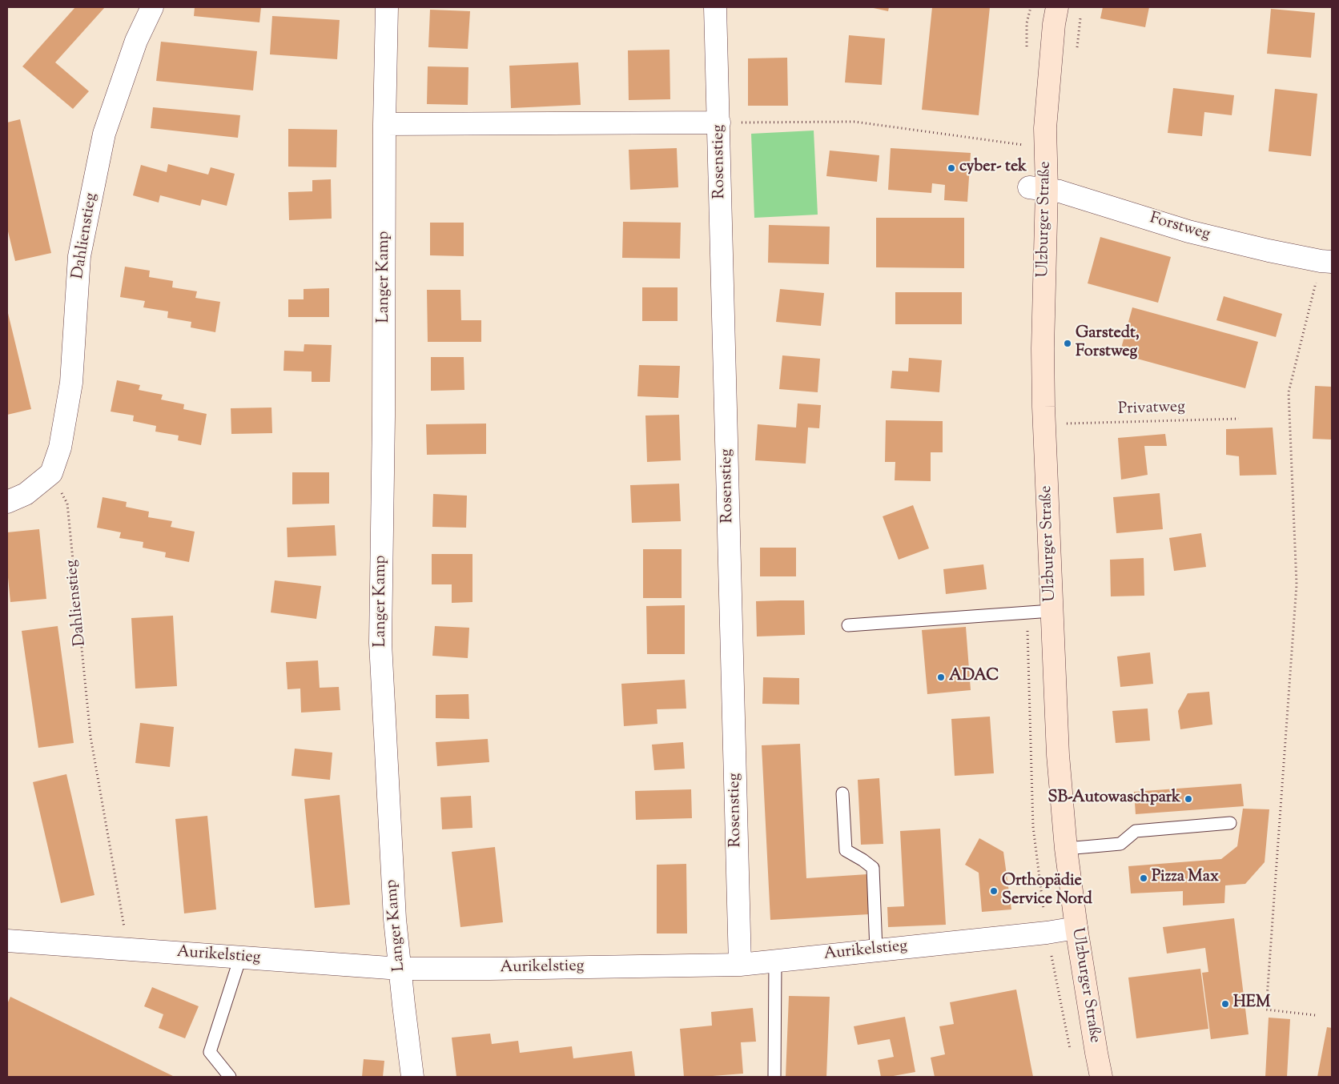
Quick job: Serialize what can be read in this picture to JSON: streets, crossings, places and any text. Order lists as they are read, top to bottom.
{
  "streets": {
    "main road": ["Ulzburger Straße"],
    "street": [
      "Rosenstieg",
      "Forstweg",
      "Dahlienstieg",
      "Langer Kamp",
      "Aurikelstieg"
    ],
    "path": ["Privatweg"]
  },
  "crossings": [
    ["Rosenstieg", "Aurikelstieg"],
    ["Ulzburger Straße", "Forstweg"],
    ["Ulzburger Straße", "Aurikelstieg"],
    ["Dahlienstieg", "Aurikelstieg"],
    ["Langer Kamp", "Aurikelstieg"]
  ],
  "places": [
    "cyber- tek",
    "Garstedt, Forstweg",
    "ADAC",
    "SB-Autowaschpark",
    "Pizza Max",
    "Orthopädie Service Nord",
    "HEM"
  ]
}
